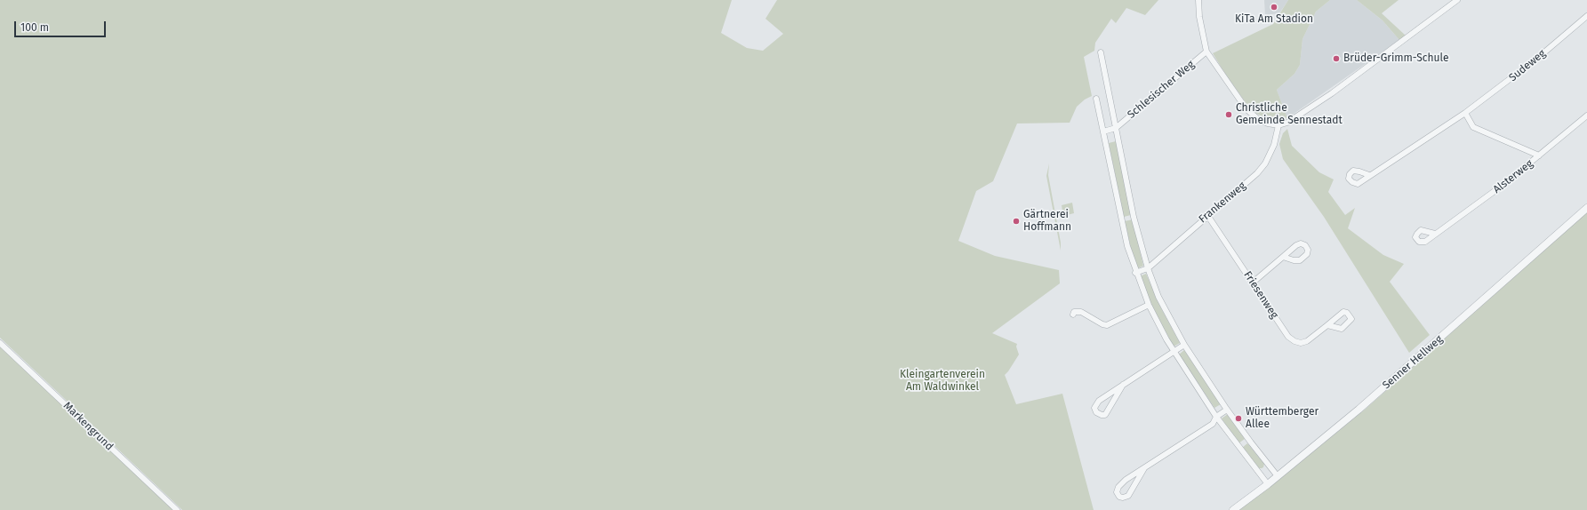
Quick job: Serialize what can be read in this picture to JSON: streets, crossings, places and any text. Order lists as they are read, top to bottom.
{
  "streets": {
    "street": [
      "Sudeweg",
      "Schlesischer Weg",
      "Alsterweg",
      "Frankenweg",
      "Friesenweg",
      "Senner Hellweg",
      "Markengrund"
    ]
  },
  "crossings": [
    ["Frankenweg", "Friesenweg"]
  ],
  "parks": ["Kleingartenverein Am Waldwinkel"],
  "places": [
    "KiTa Am Stadion",
    "Brüder-Grimm-Schule",
    "Christliche Gemeinde Sennestadt",
    "Gärtnerei Hoffmann",
    "Württemberger Allee"
  ],
  "scale_bar": "100 m"
}
